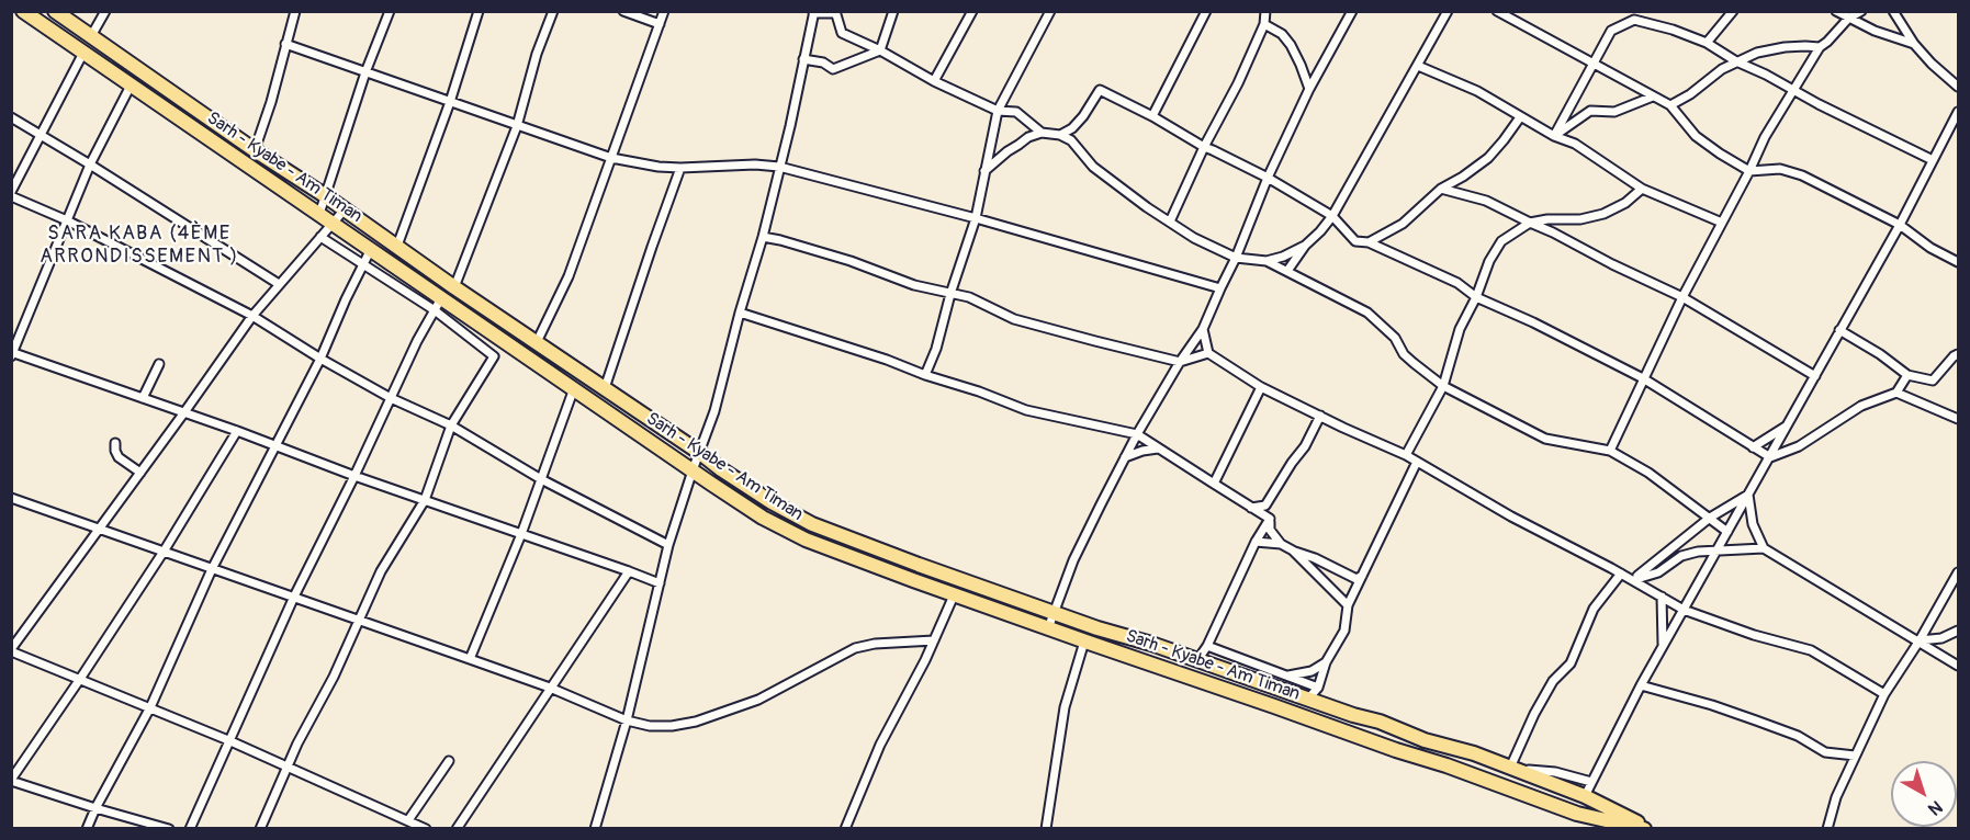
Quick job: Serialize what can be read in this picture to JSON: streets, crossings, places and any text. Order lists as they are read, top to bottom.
{
  "streets": {
    "highway": ["Sarh - Kyabe - Am Timan"]
  },
  "districts": ["SARA KABA (4ÈME ARRONDISSEMENT )"],
  "north": "bottom right"
}
